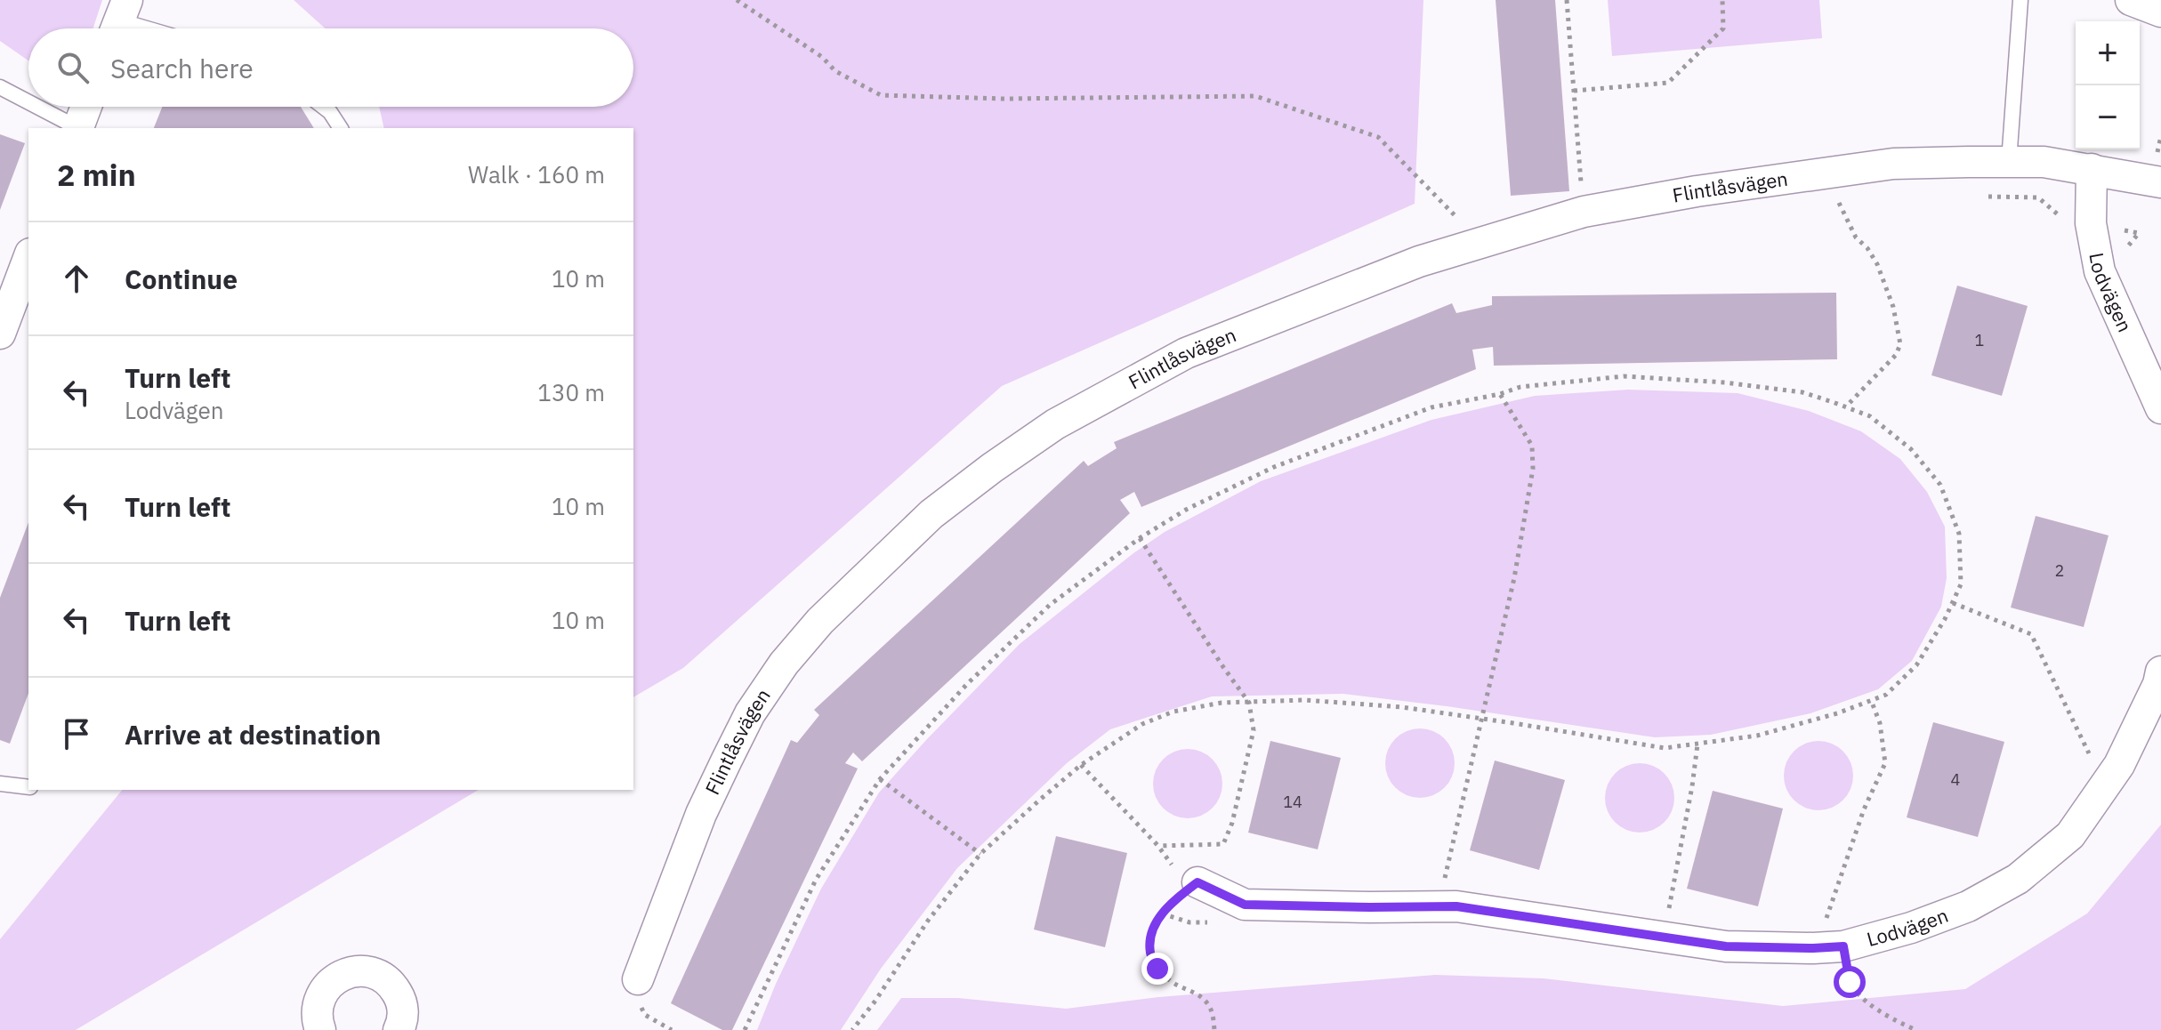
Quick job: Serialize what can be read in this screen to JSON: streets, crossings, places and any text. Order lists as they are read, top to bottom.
{
  "streets": {
    "street": ["Flintlåsvägen", "Lodvägen"]
  },
  "crossings": [
    ["Flintlåsvägen", "Lodvägen"]
  ],
  "house_numbers": [
    "1",
    "2",
    "4",
    "14"
  ],
  "page": {
    "map_buttons": ["+", "−"],
    "search": "Search here",
    "heading": ["2 min", "Walk · 160 m"],
    "list": [
      ["Continue", "10 m"],
      ["Turn left", "Lodvägen", "130 m"],
      ["Turn left", "10 m"],
      ["Turn left", "10 m"],
      "Arrive at destination"
    ]
  }
}
